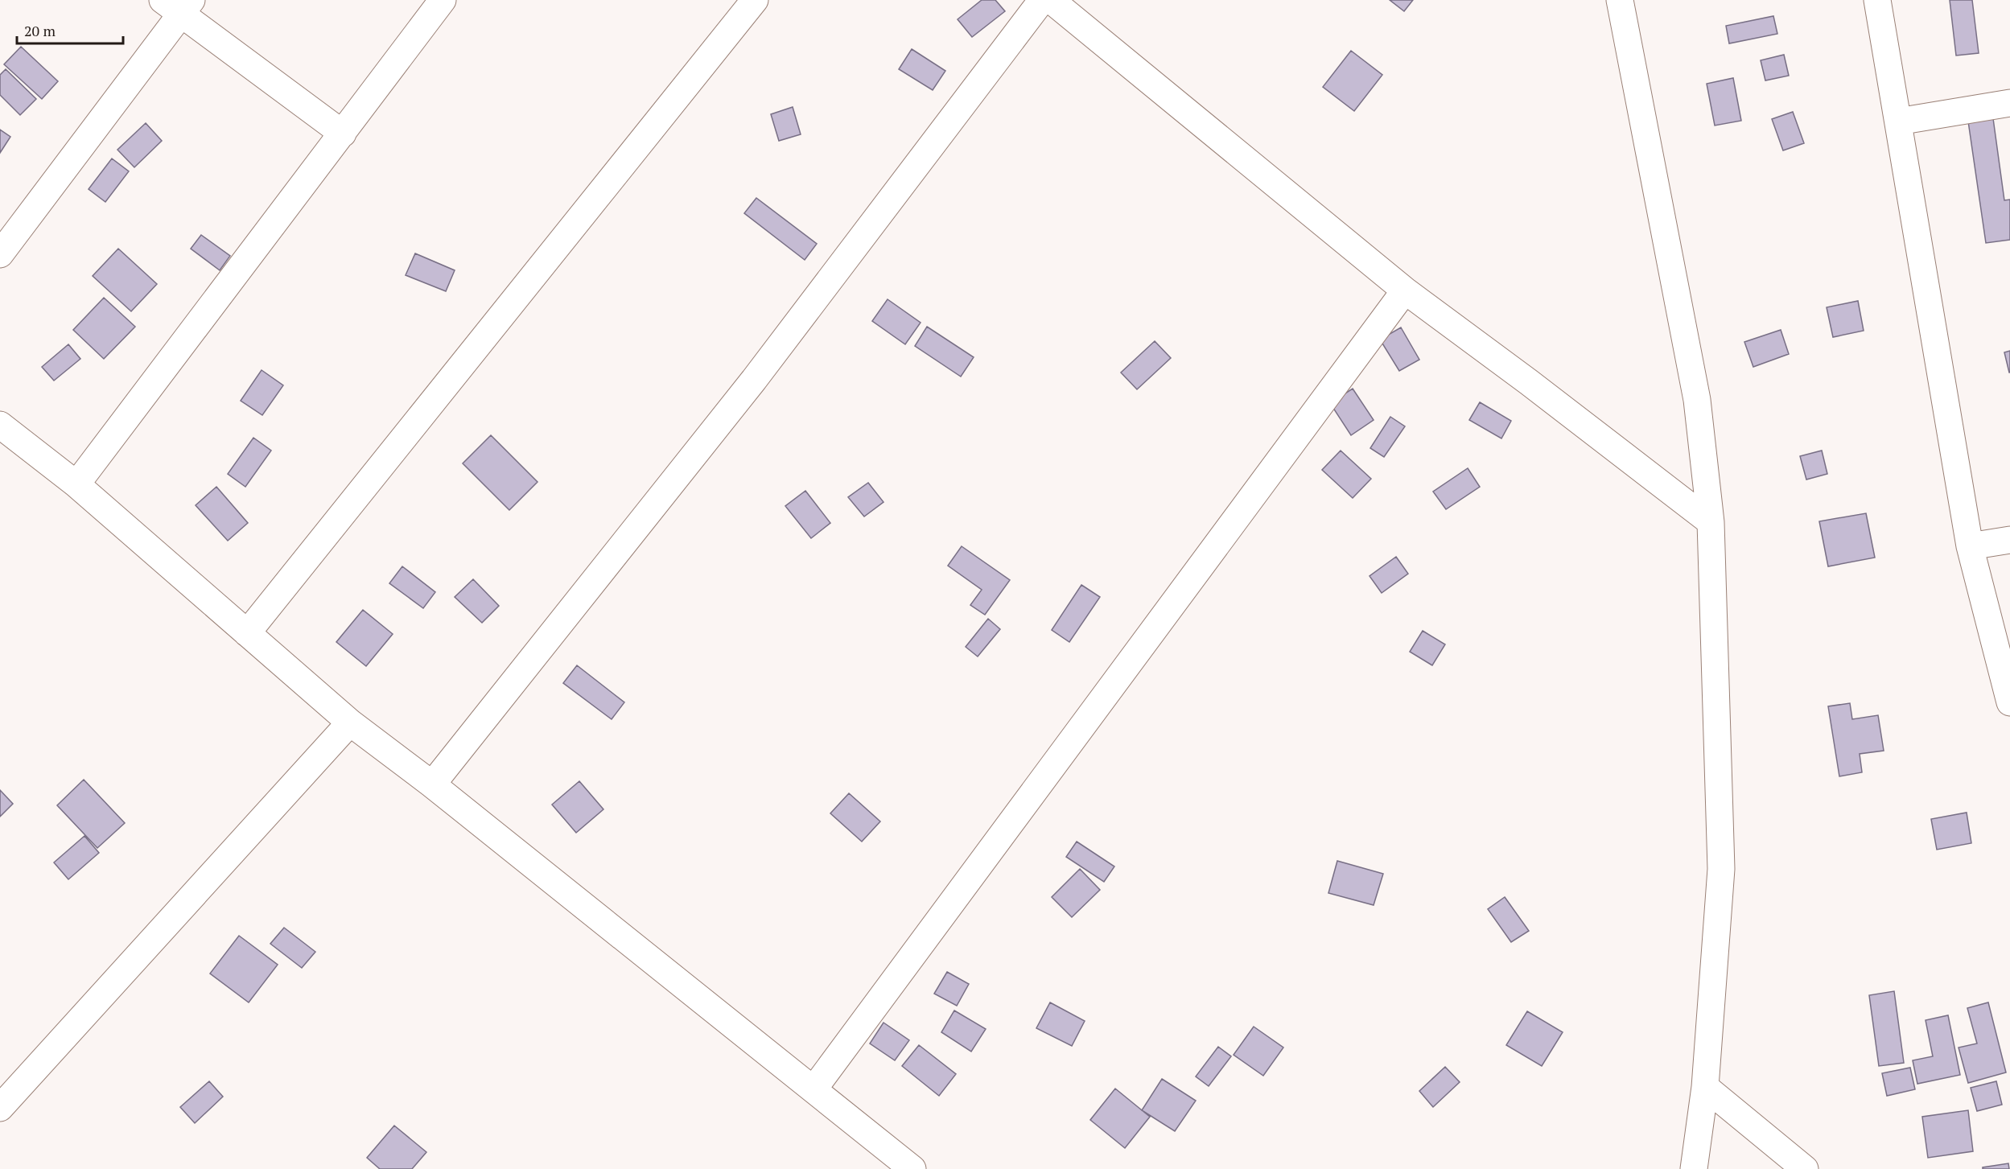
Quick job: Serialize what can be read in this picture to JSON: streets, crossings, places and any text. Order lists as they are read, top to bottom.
{
  "scale_bar": "20 m"
}
